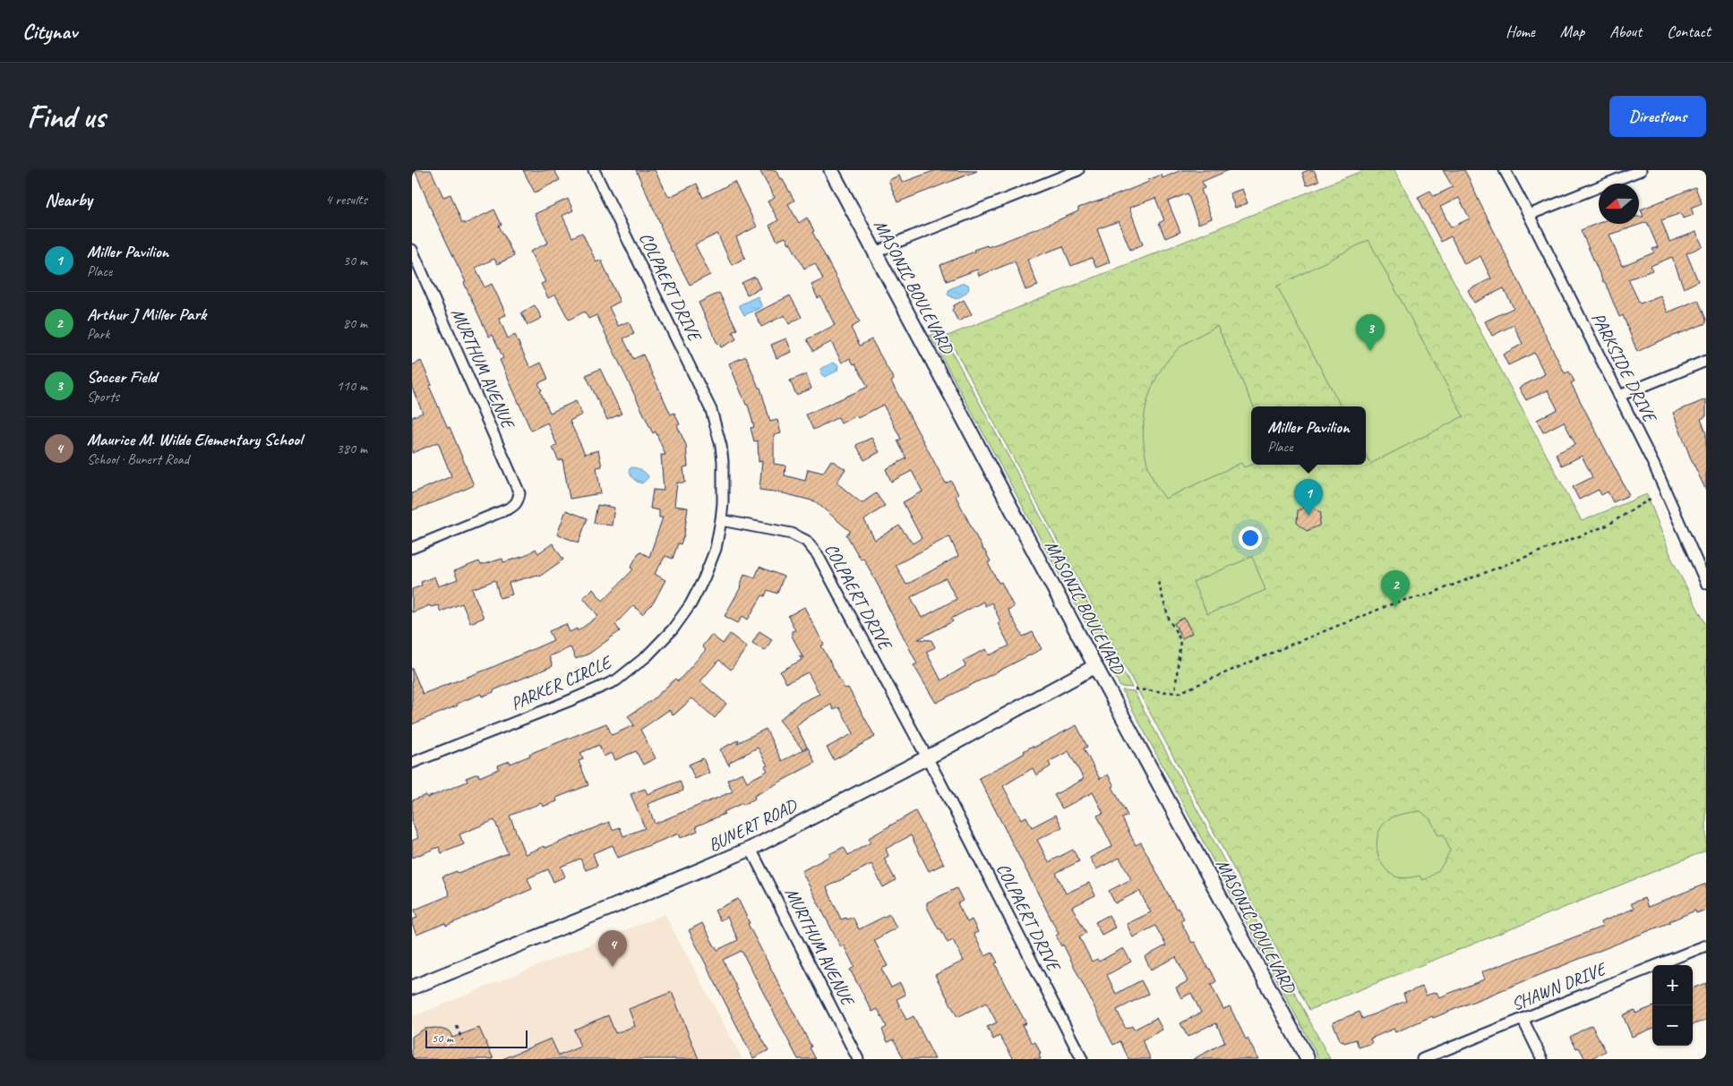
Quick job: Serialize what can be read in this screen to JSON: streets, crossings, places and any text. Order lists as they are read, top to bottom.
{
  "streets": {
    "street": [
      "COLPAERT DRIVE",
      "MASONIC BOULEVARD",
      "PARKSIDE DRIVE",
      "MURTHUM AVENUE",
      "PARKER CIRCLE",
      "BUNERT ROAD",
      "SHAWN DRIVE"
    ]
  },
  "crossings": [
    ["COLPAERT DRIVE", "PARKER CIRCLE"],
    ["COLPAERT DRIVE", "BUNERT ROAD"],
    ["MASONIC BOULEVARD", "BUNERT ROAD"],
    ["MURTHUM AVENUE", "BUNERT ROAD"]
  ],
  "scale_bar": "50 m",
  "north": "left",
  "page": {
    "header": "Citynav",
    "nav": [
      "Home",
      "Map",
      "About",
      "Contact"
    ],
    "buttons": "Directions",
    "title": "Find us",
    "heading": ["Nearby", "4 results"],
    "list": [
      {
        "mark": "1",
        "name": "Miller Pavilion",
        "note": "Place",
        "value": "30 m"
      },
      {
        "mark": "2",
        "name": "Arthur J Miller Park",
        "note": "Park",
        "value": "80 m"
      },
      {
        "mark": "3",
        "name": "Soccer Field",
        "note": "Sports",
        "value": "110 m"
      },
      {
        "mark": "4",
        "name": "Maurice M. Wilde Elementary School",
        "note": "School · Bunert Road",
        "value": "380 m"
      }
    ],
    "pins": [
      "3",
      "1",
      "2",
      "4"
    ],
    "popup": ["Miller Pavilion", "Place"],
    "map_buttons": ["+", "−"],
    "scale": "50 m"
  }
}
